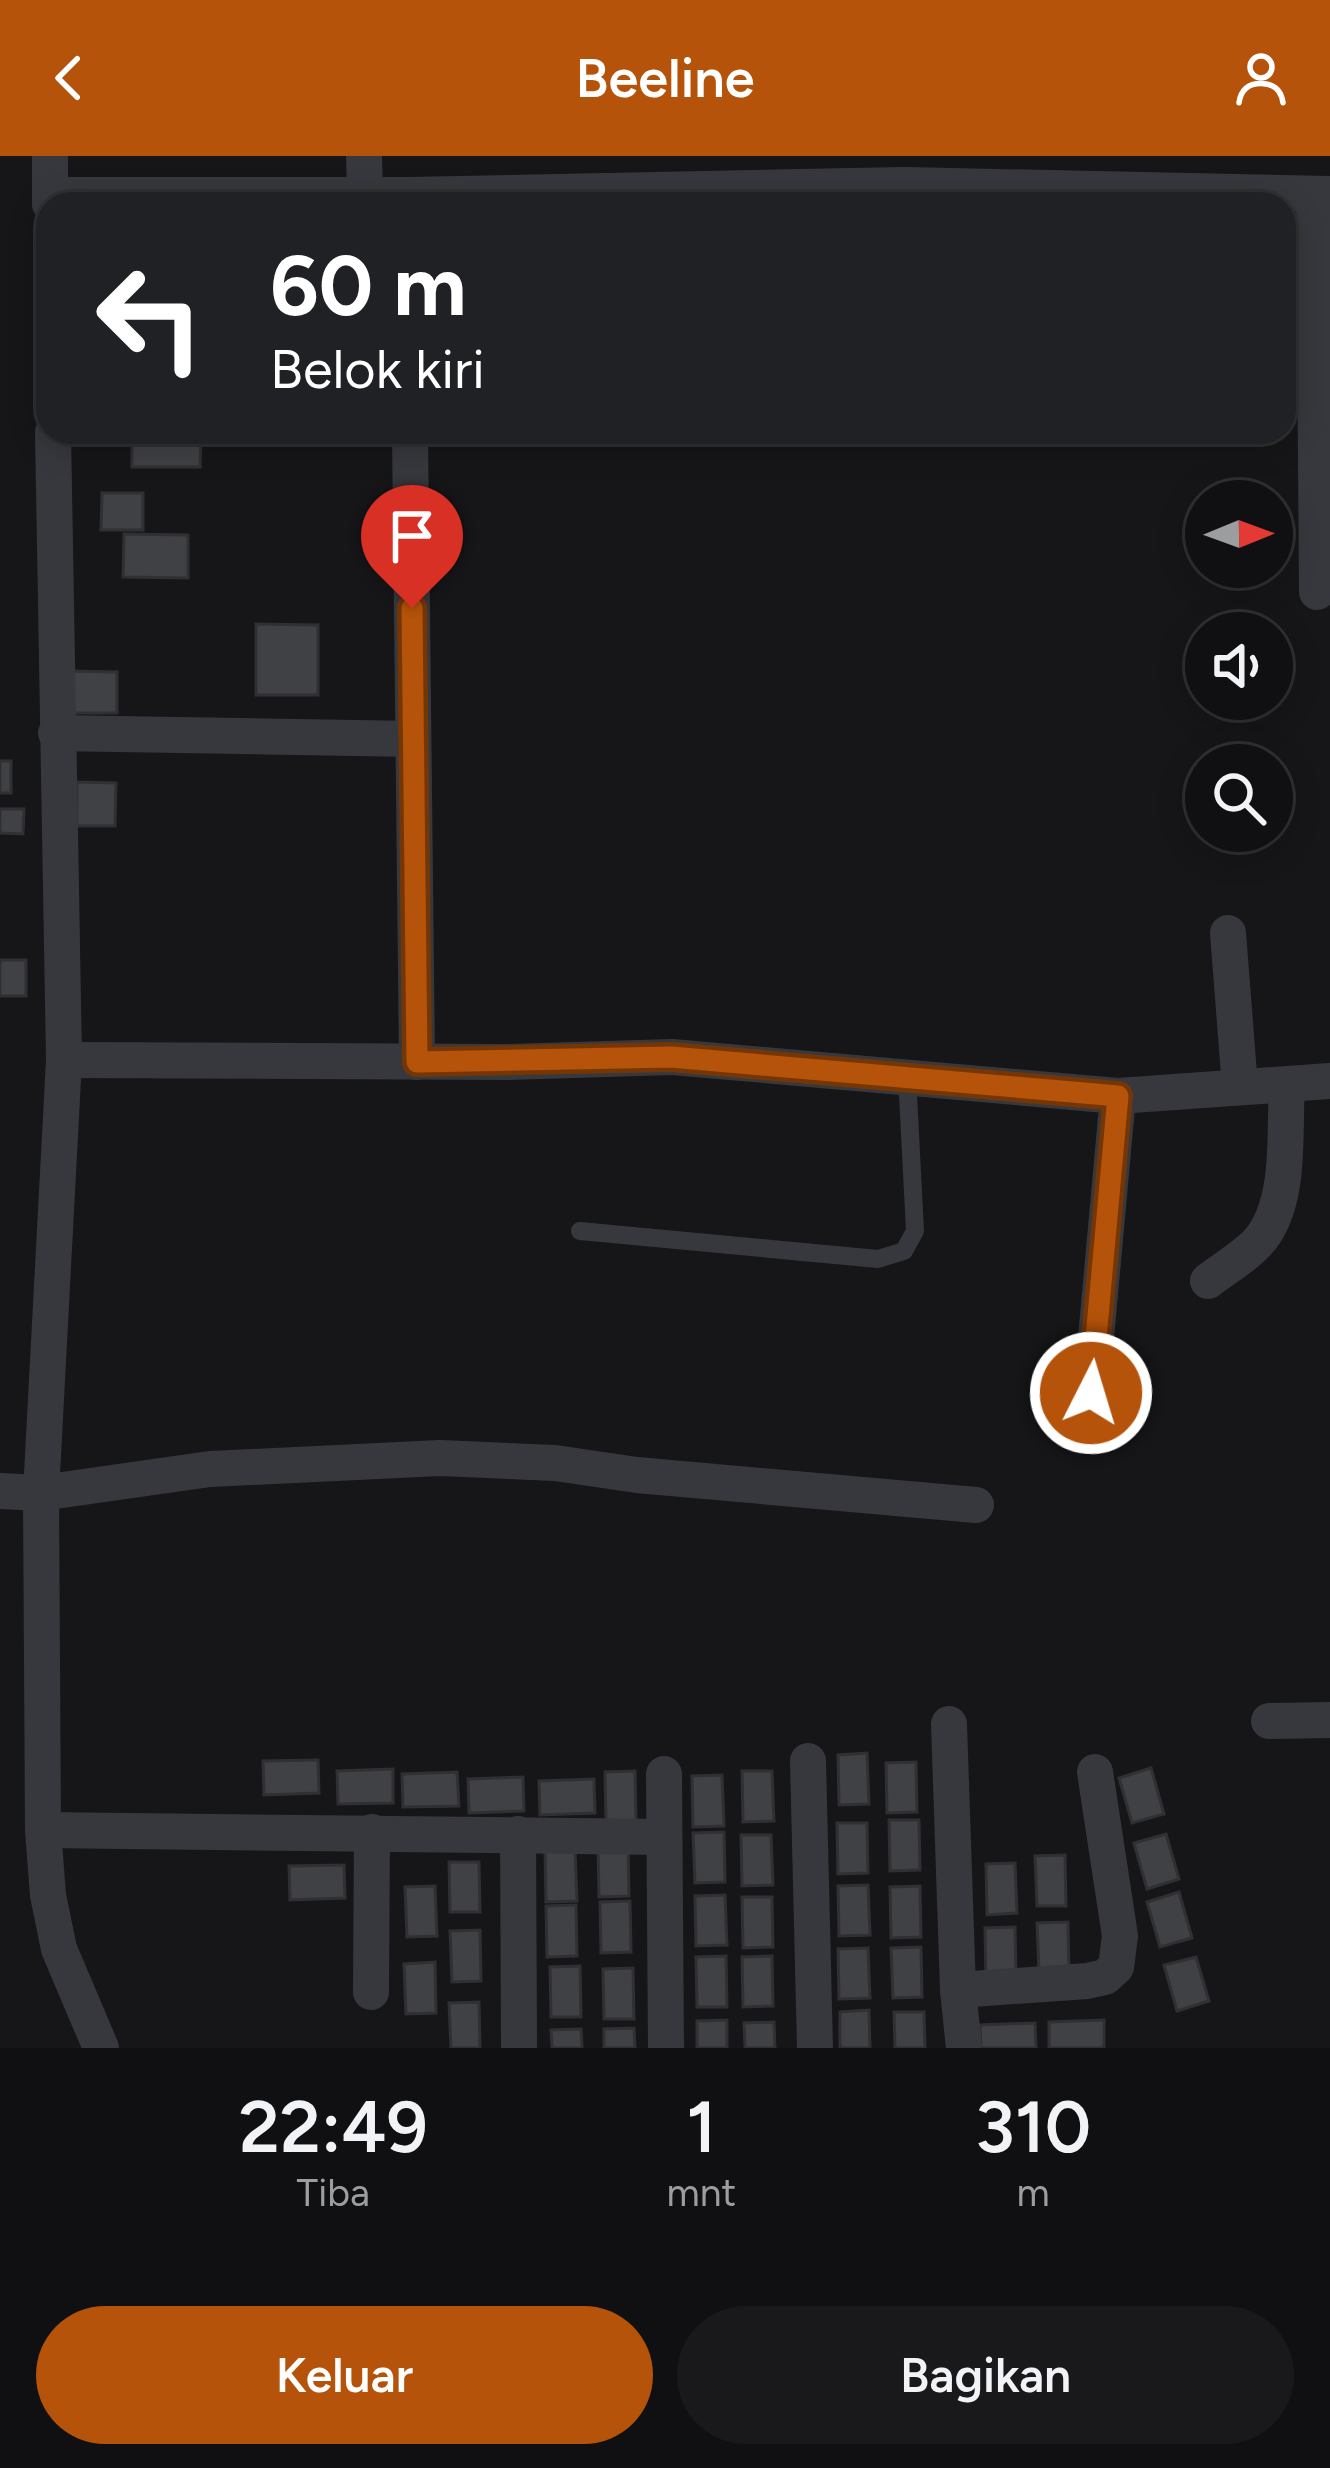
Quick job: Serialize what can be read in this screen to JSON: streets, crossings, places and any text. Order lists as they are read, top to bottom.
{
  "north": "right",
  "page": {
    "header": "Beeline",
    "turn": ["60 m", "Belok kiri"],
    "eta": [
      "22:49",
      "Tiba",
      "1",
      "mnt",
      "310",
      "m"
    ],
    "buttons": ["Keluar", "Bagikan"]
  }
}
